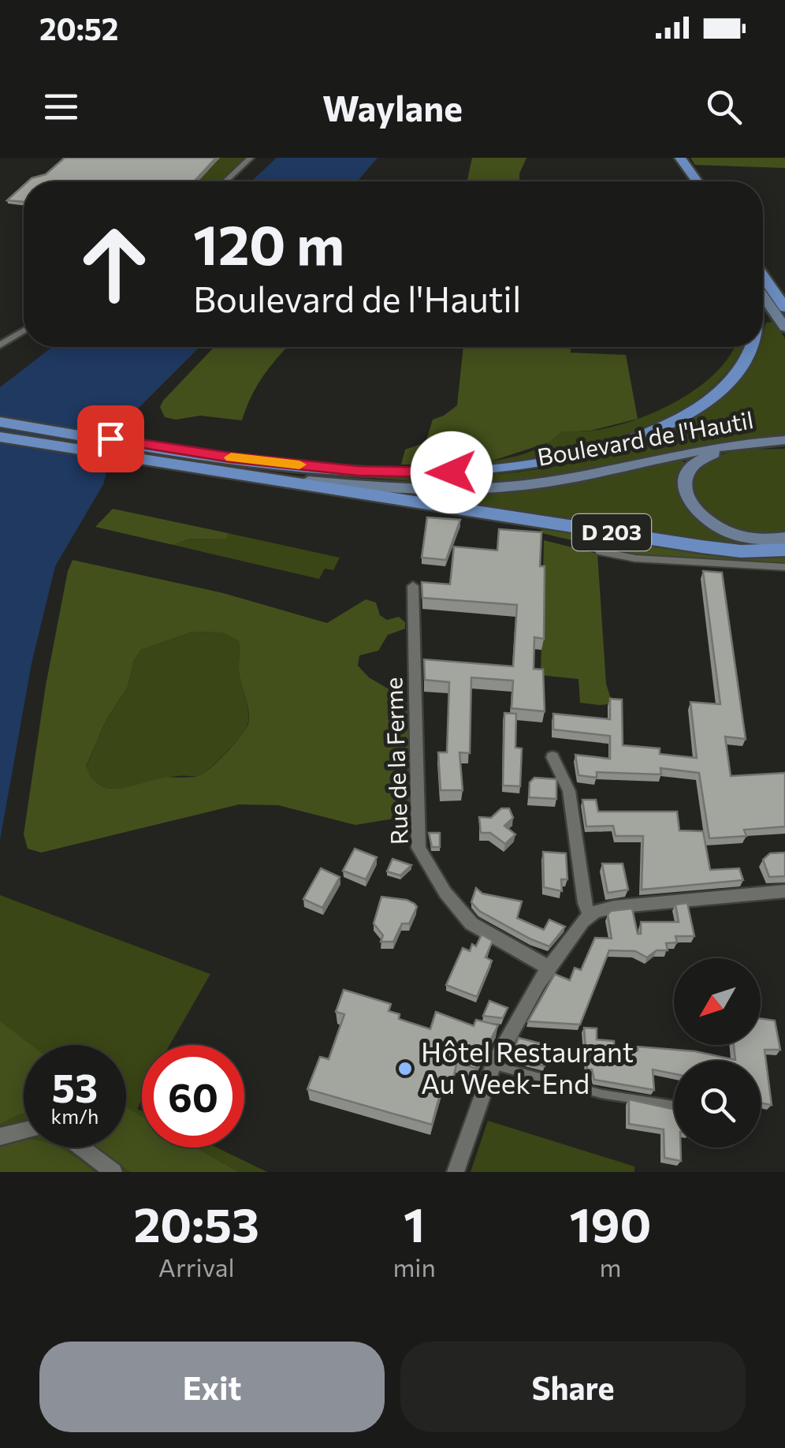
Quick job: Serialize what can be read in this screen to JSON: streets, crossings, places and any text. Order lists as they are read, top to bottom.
{
  "streets": {
    "main road": ["Boulevard de l'Hautil", "D 203"],
    "street": ["Rue de la Ferme"]
  },
  "crossings": [
    ["Boulevard de l'Hautil", "D 203"]
  ],
  "places": ["Hôtel Restaurant Au Week-End"],
  "north": "bottom left",
  "page": {
    "status": "20:52",
    "header": "Waylane",
    "turn": ["120 m", "Boulevard de l'Hautil"],
    "speed": "53 km/h",
    "limit": "60",
    "eta": [
      "20:53",
      "Arrival",
      "1",
      "min",
      "190",
      "m"
    ],
    "buttons": ["Exit", "Share"]
  }
}
